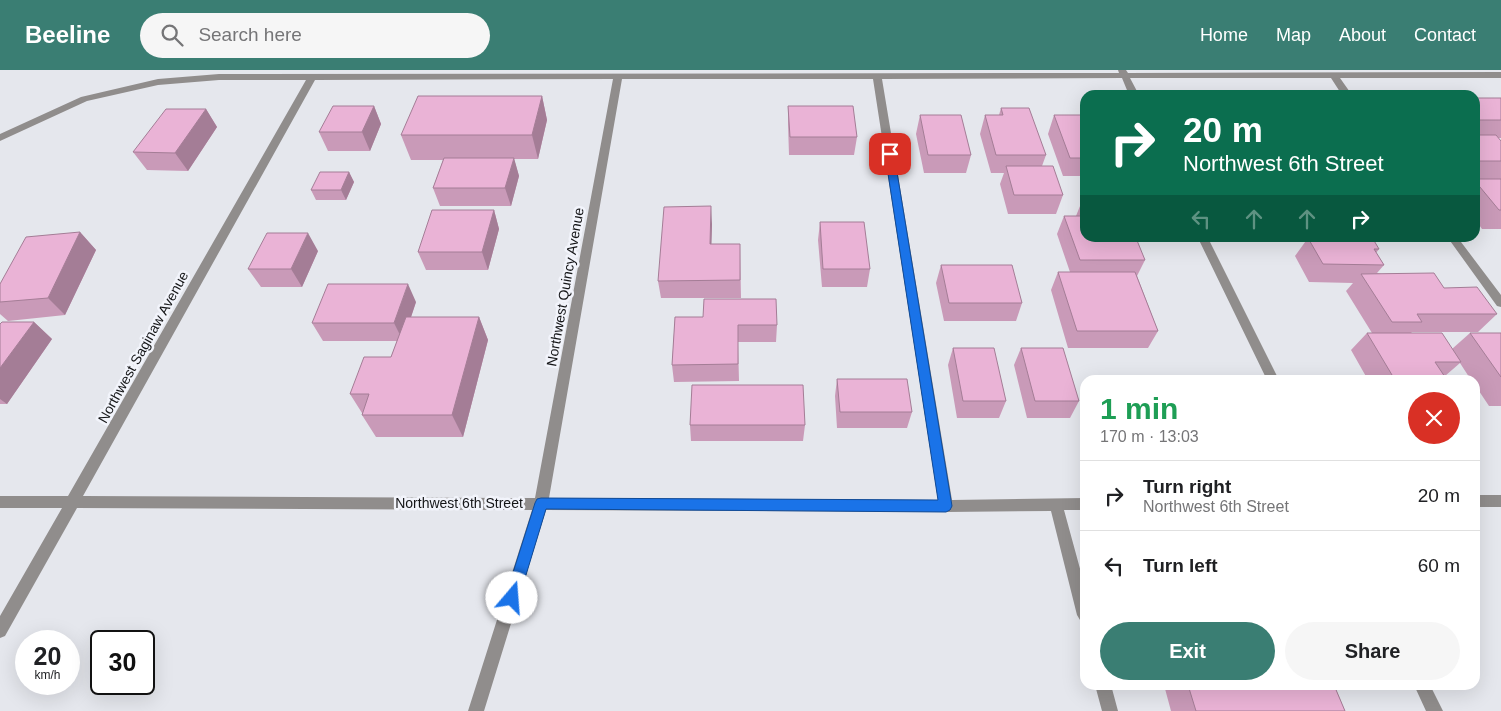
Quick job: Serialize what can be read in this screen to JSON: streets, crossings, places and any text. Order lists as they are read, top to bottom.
{
  "streets": {
    "street": ["Northwest Quincy Avenue", "Northwest Saginaw Avenue", "Northwest 6th Street"]
  },
  "crossings": [
    ["Northwest Quincy Avenue", "Northwest 6th Street"],
    ["Northwest Saginaw Avenue", "Northwest 6th Street"]
  ],
  "page": {
    "header": "Beeline",
    "search": "Search here",
    "nav": [
      "Home",
      "Map",
      "About",
      "Contact"
    ],
    "turn": ["20 m", "Northwest 6th Street"],
    "heading": ["1 min", "170 m · 13:03"],
    "list": [
      {
        "name": "Turn right",
        "note": "Northwest 6th Street",
        "value": "20 m"
      },
      {
        "name": "Turn left",
        "value": "60 m"
      }
    ],
    "buttons": ["Exit", "Share"],
    "speed": "20 km/h",
    "limit": "30"
  }
}
